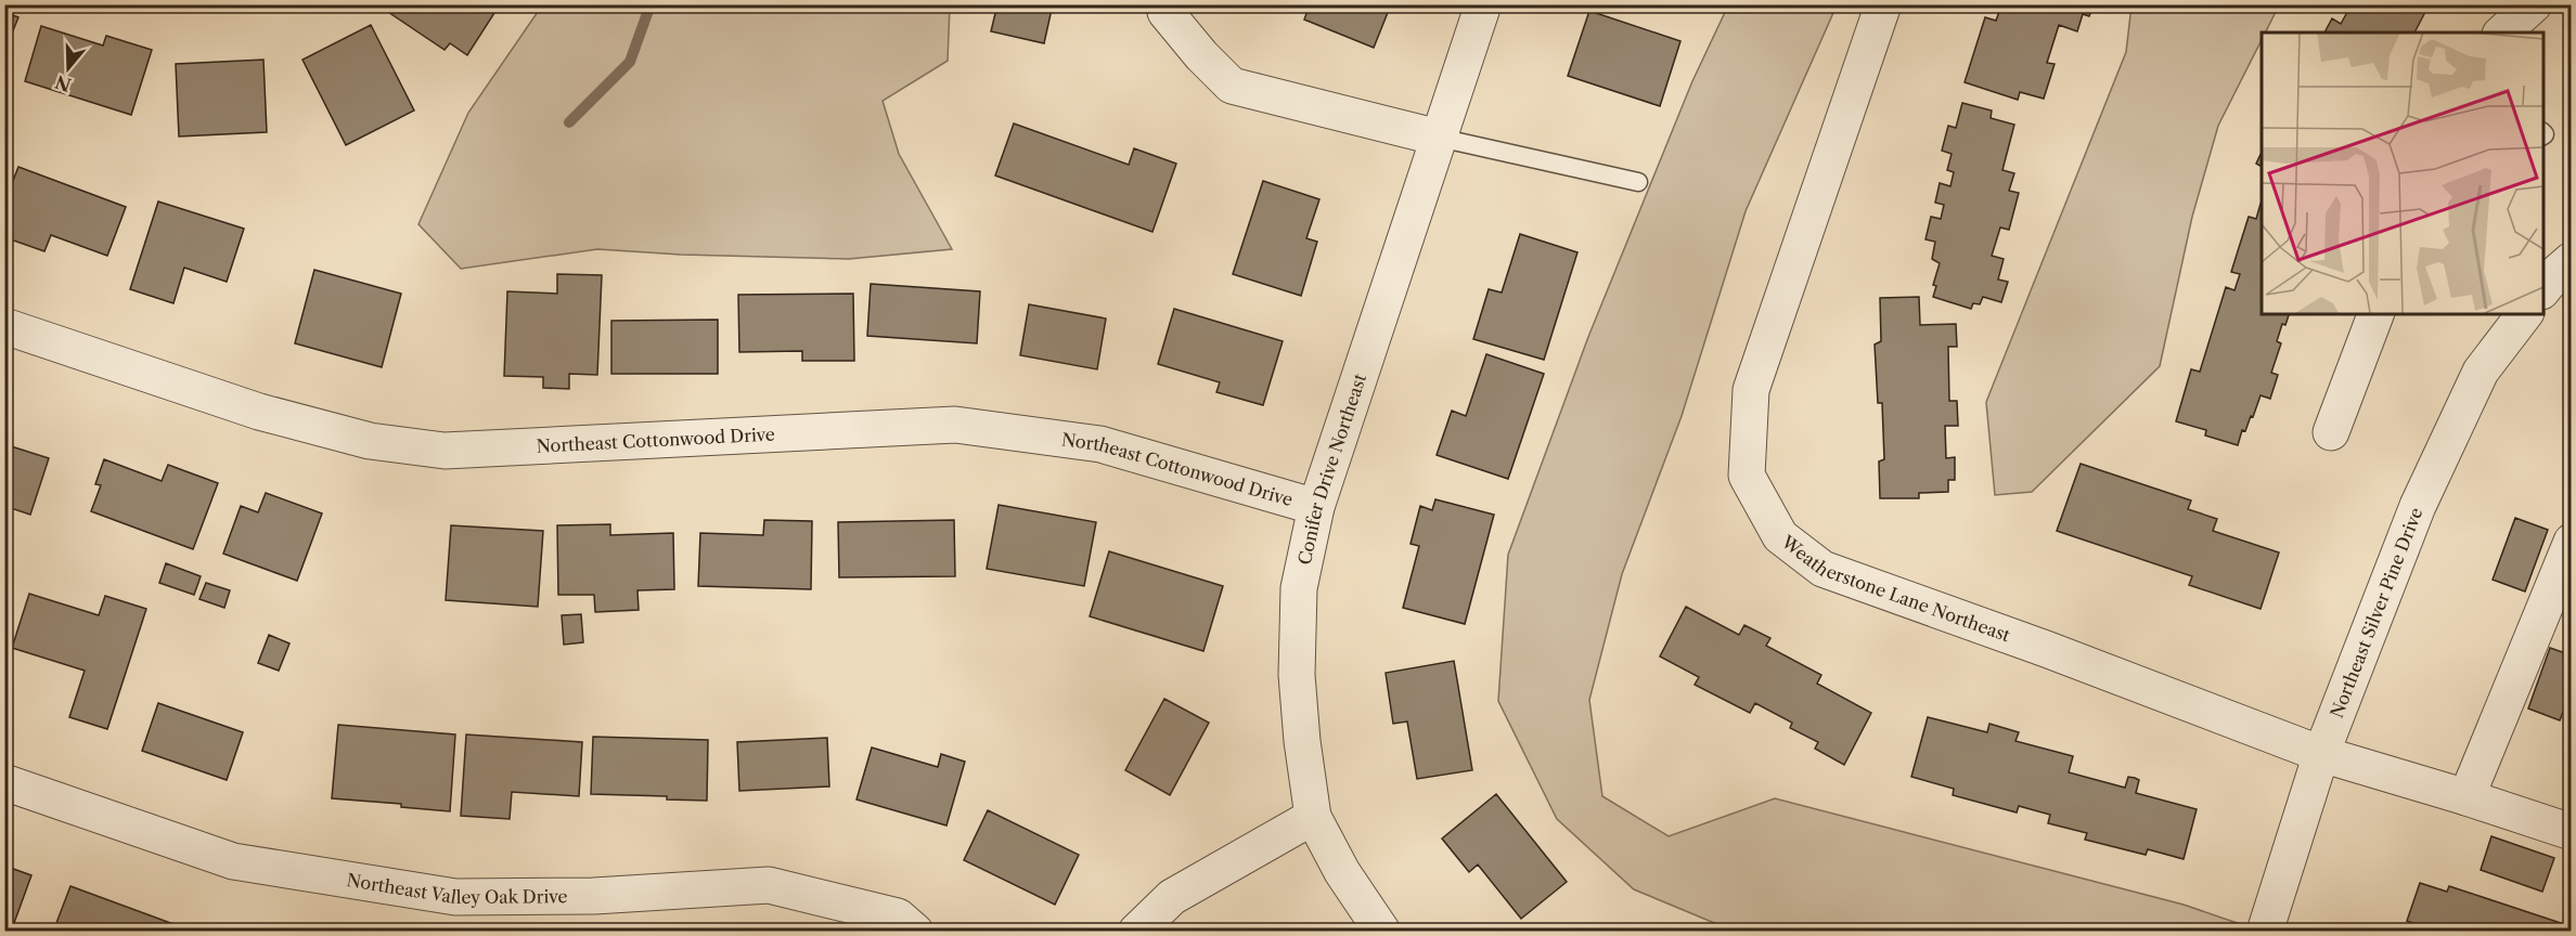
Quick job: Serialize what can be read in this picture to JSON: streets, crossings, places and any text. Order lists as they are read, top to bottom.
{
  "streets": {
    "street": [
      "Northeast Cottonwood Drive",
      "Conifer Drive Northeast",
      "Weatherstone Lane Northeast",
      "Northeast Silver Pine Drive",
      "Northeast Valley Oak Drive"
    ]
  },
  "crossings": [
    ["Northeast Cottonwood Drive", "Conifer Drive Northeast"],
    ["Weatherstone Lane Northeast", "Northeast Silver Pine Drive"]
  ],
  "north": "bottom"
}
